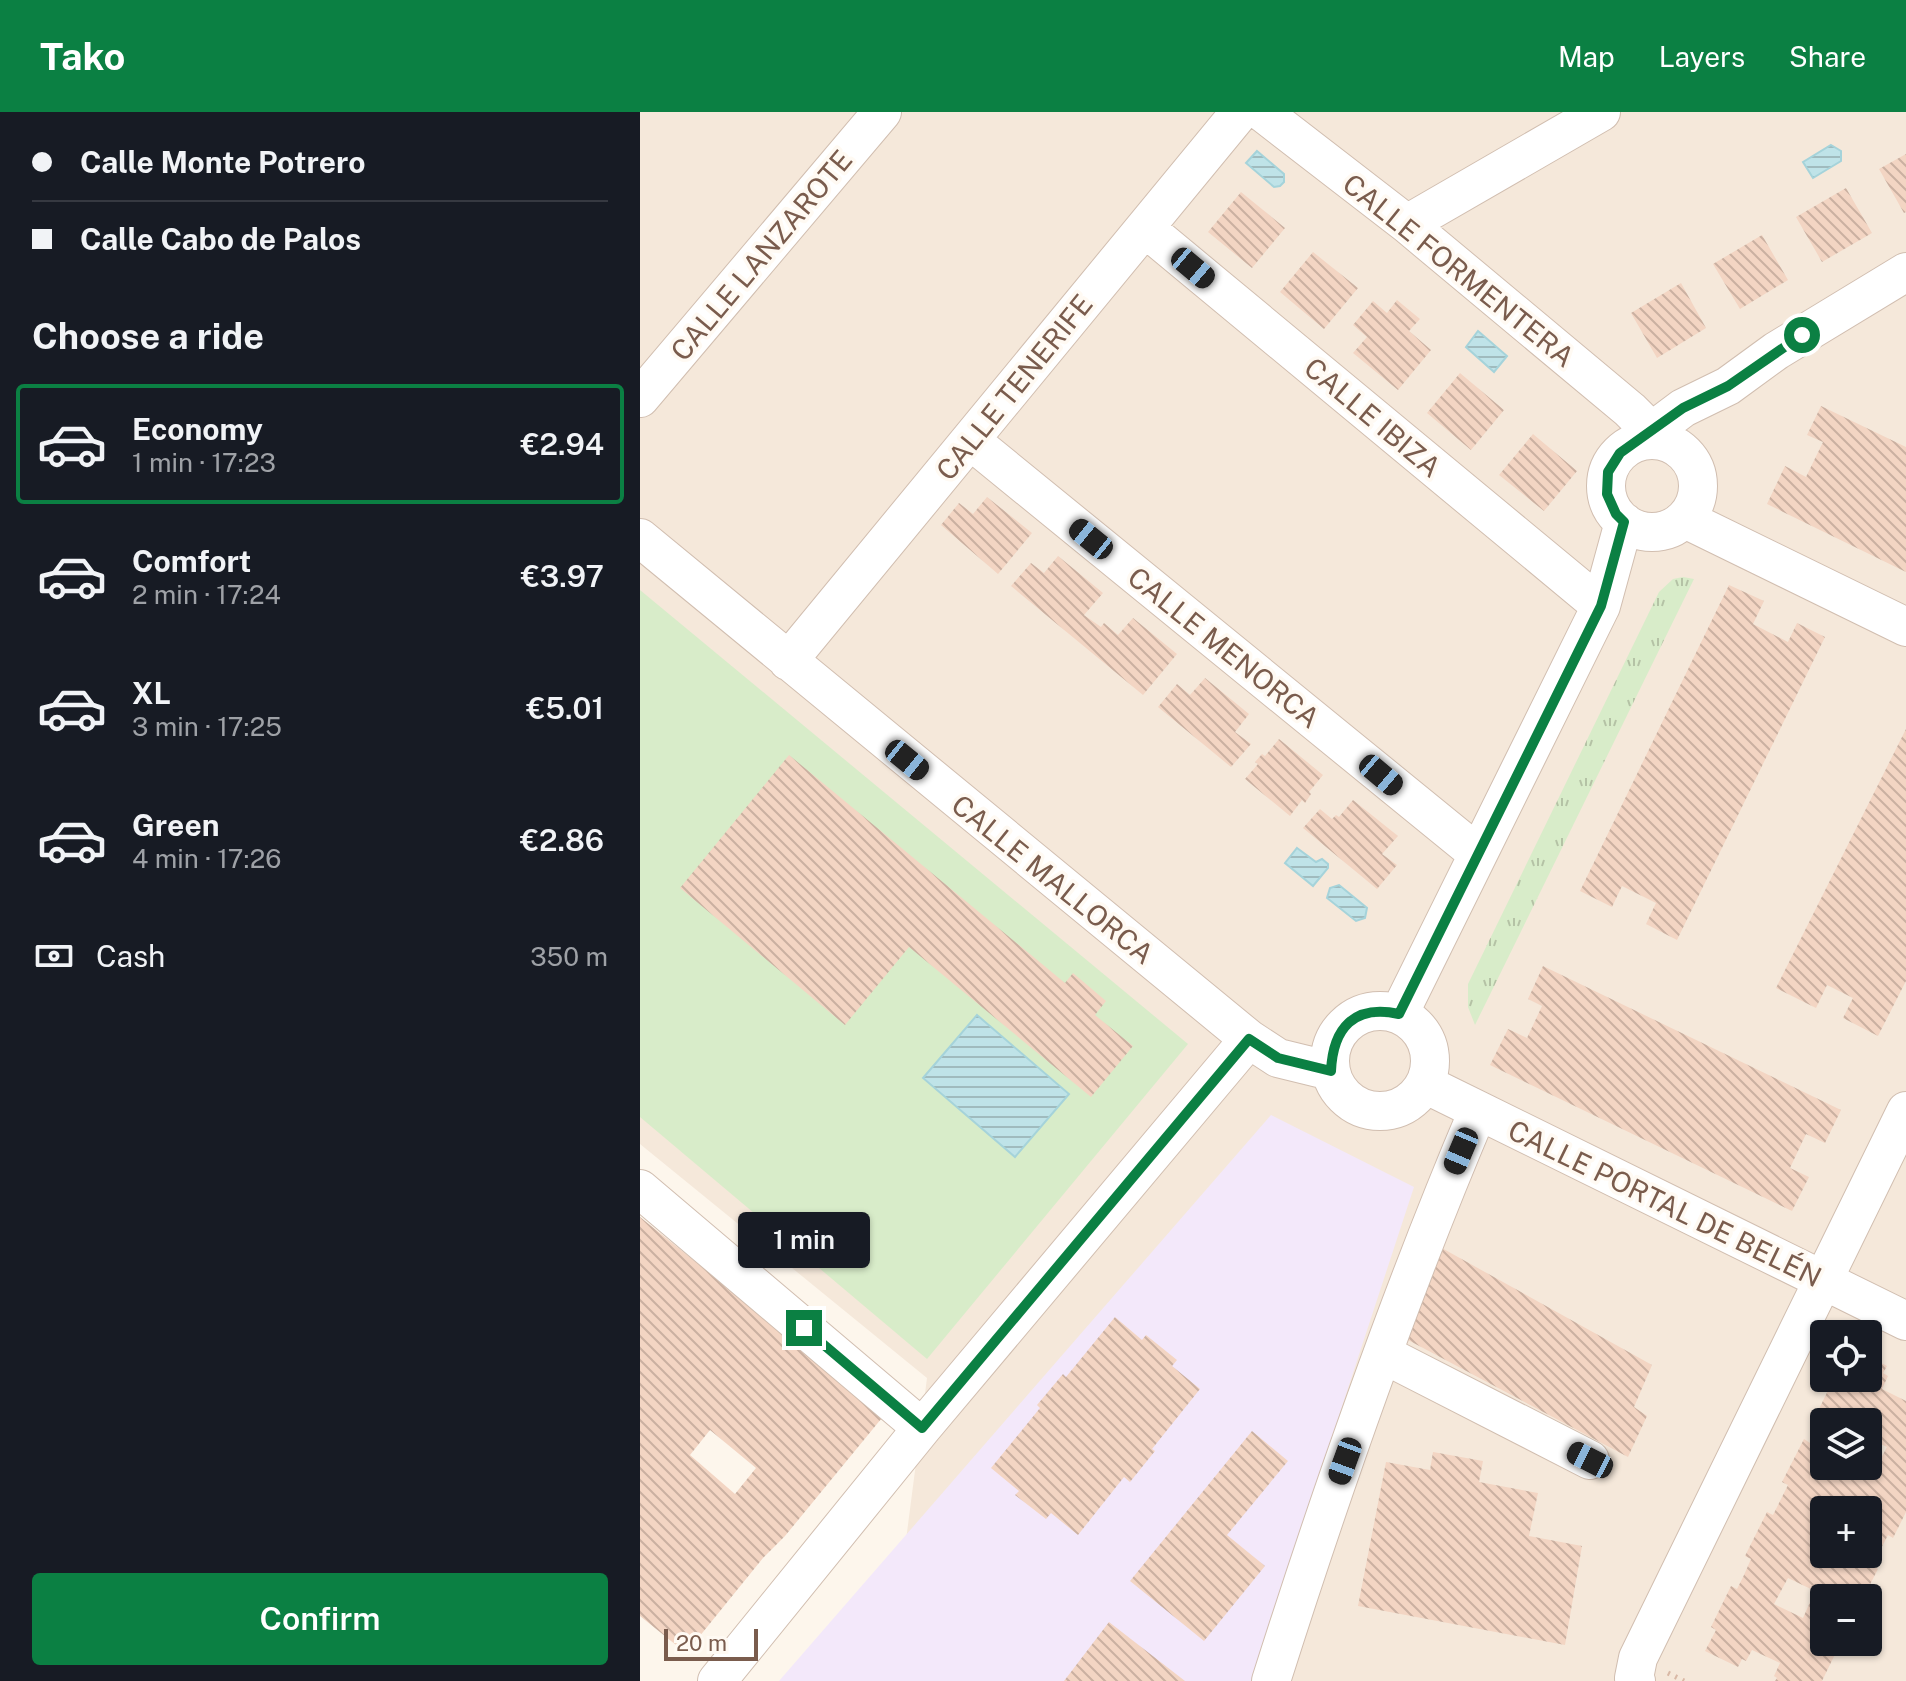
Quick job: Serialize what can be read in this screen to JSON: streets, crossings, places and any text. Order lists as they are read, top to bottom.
{
  "streets": {
    "street": [
      "CALLE LANZAROTE",
      "CALLE FORMENTERA",
      "CALLE TENERIFE",
      "CALLE IBIZA",
      "CALLE MENORCA",
      "CALLE MALLORCA",
      "CALLE PORTAL DE BELÉN"
    ]
  },
  "crossings": [
    ["CALLE TENERIFE", "CALLE IBIZA"],
    ["CALLE TENERIFE", "CALLE MENORCA"],
    ["CALLE TENERIFE", "CALLE MALLORCA"],
    ["CALLE MALLORCA", "CALLE PORTAL DE BELÉN"]
  ],
  "scale_bar": "20 m",
  "page": {
    "header": "Tako",
    "nav": ["Map", "Layers", "Share"],
    "banner": ["Calle Monte Potrero", "Calle Cabo de Palos"],
    "heading": "Choose a ride",
    "list": [
      {
        "name": "Economy",
        "note": "1 min · 17:23",
        "value": "€2.94"
      },
      {
        "name": "Comfort",
        "note": "2 min · 17:24",
        "value": "€3.97"
      },
      {
        "name": "XL",
        "note": "3 min · 17:25",
        "value": "€5.01"
      },
      {
        "name": "Green",
        "note": "4 min · 17:26",
        "value": "€2.86"
      }
    ],
    "pay": ["Cash", "350 m"],
    "bubble": "1 min",
    "map_buttons": ["+", "−"],
    "buttons": "Confirm",
    "scale": "20 m"
  }
}
